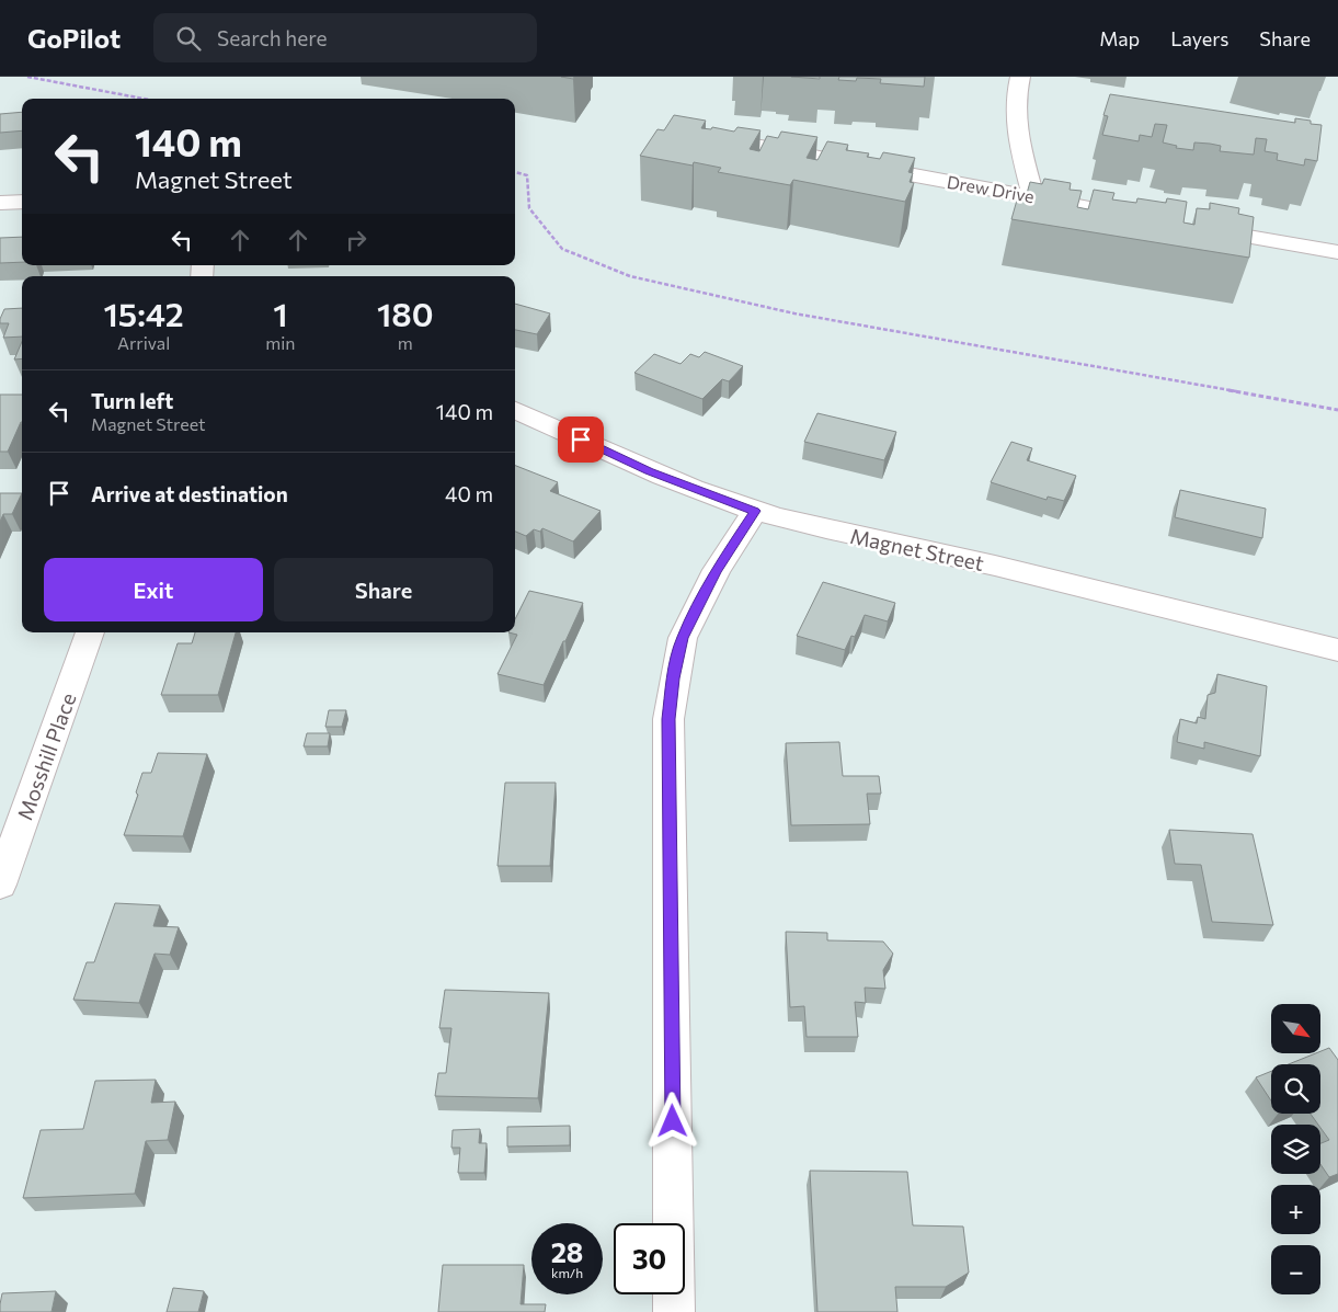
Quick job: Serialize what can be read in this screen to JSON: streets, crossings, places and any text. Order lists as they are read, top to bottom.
{
  "streets": {
    "street": ["Drew Drive", "Magnet Street", "Mosshill Place"]
  },
  "north": "bottom right",
  "page": {
    "header": "GoPilot",
    "search": "Search here",
    "nav": ["Map", "Layers", "Share"],
    "turn": ["140 m", "Magnet Street"],
    "eta": [
      "15:42",
      "Arrival",
      "1",
      "min",
      "180",
      "m"
    ],
    "list": [
      {
        "name": "Turn left",
        "note": "Magnet Street",
        "value": "140 m"
      },
      {
        "name": "Arrive at destination",
        "value": "40 m"
      }
    ],
    "buttons": ["Exit", "Share"],
    "map_buttons": ["+", "−"],
    "speed": "28 km/h",
    "limit": "30"
  }
}
